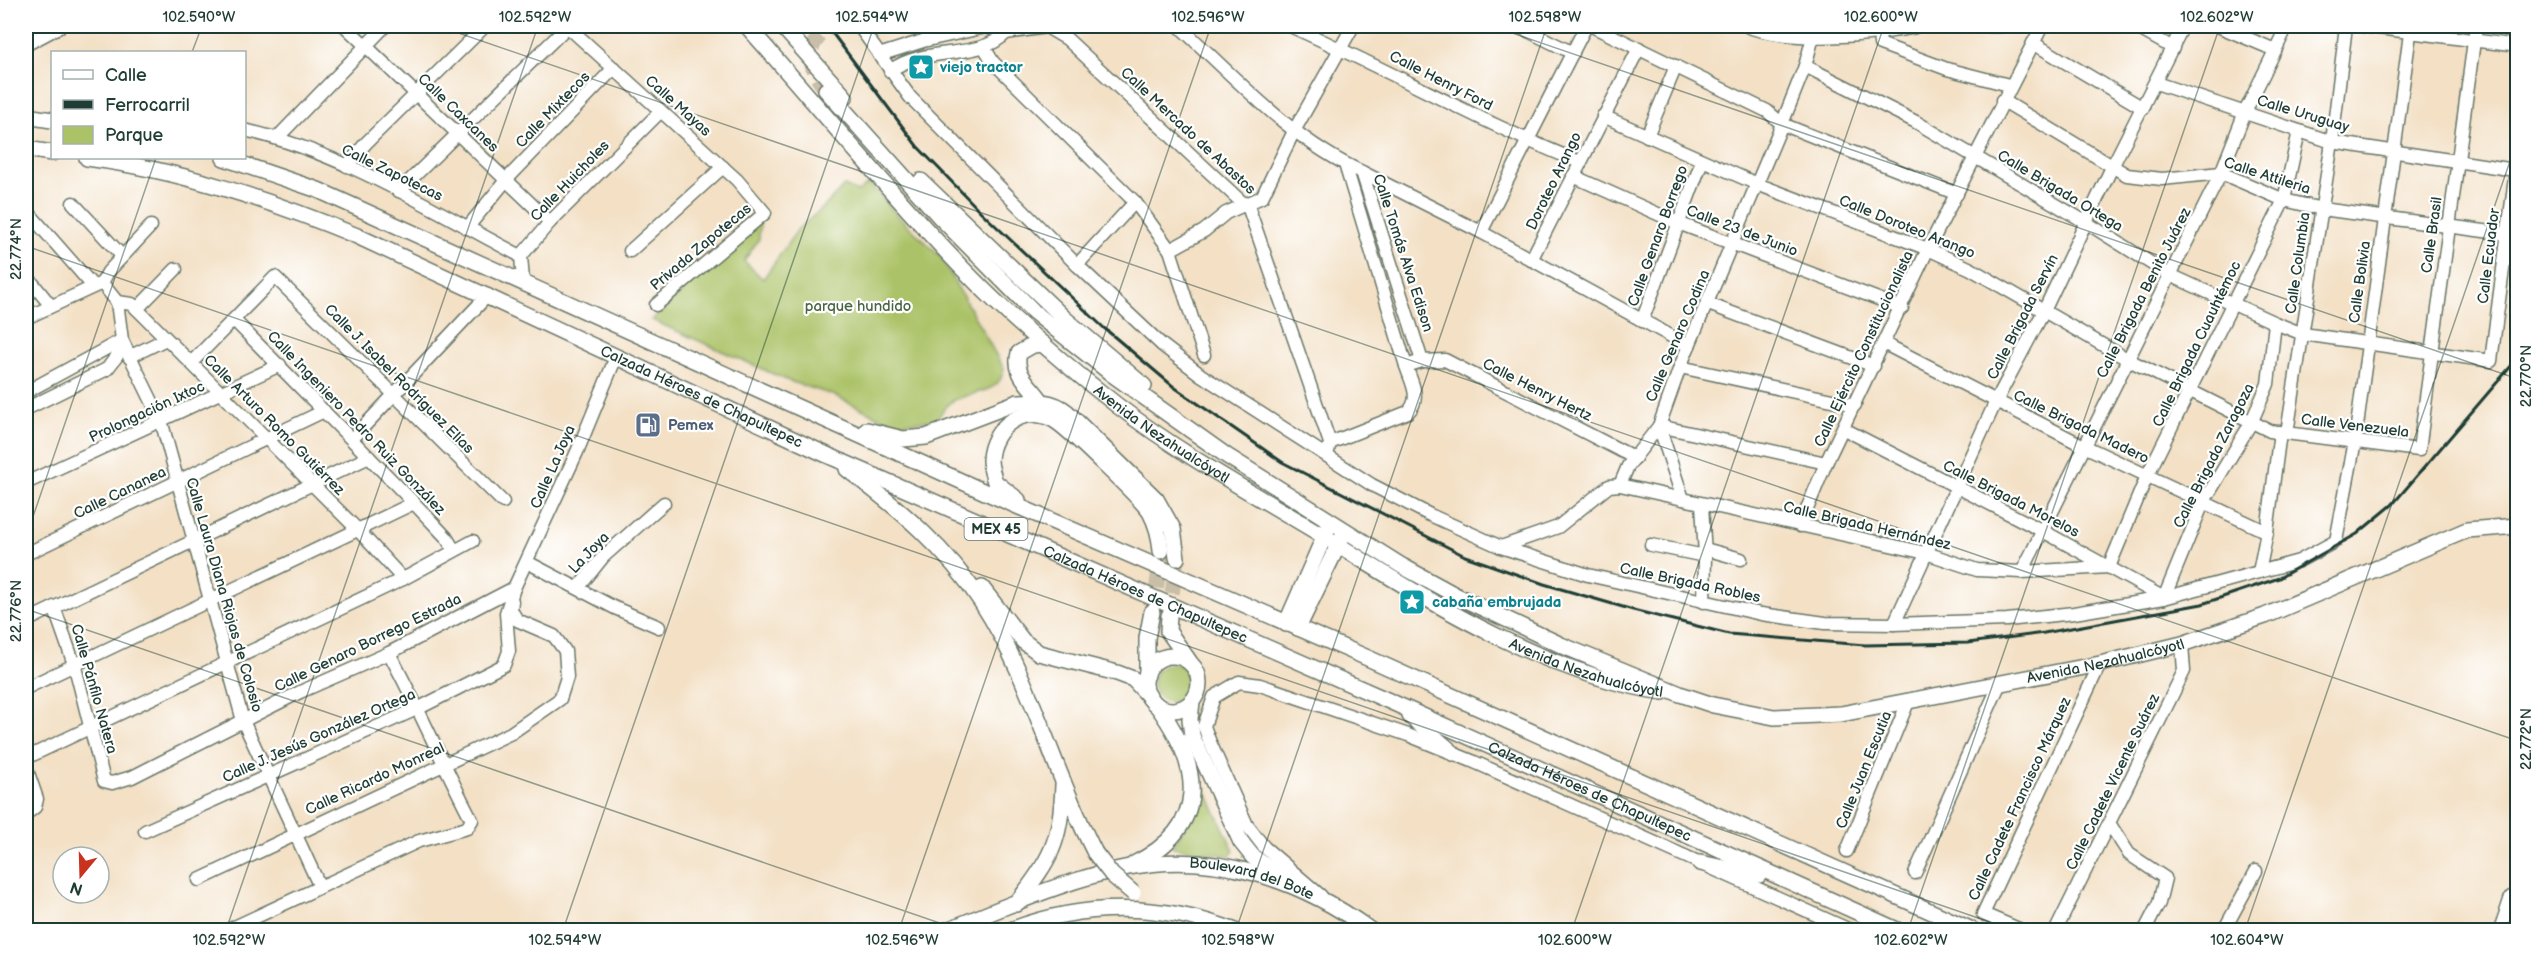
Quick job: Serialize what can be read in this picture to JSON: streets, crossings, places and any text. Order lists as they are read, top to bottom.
{
  "streets": {
    "main road": [
      "Calzada Héroes de Chapultepec",
      "Avenida Nezahualcóyotl",
      "MEX 45",
      "Boulevard del Bote"
    ],
    "street": [
      "Calle Henry Ford",
      "Calle Mayas",
      "Calle Mixtecos",
      "Calle Caxcanes",
      "Calle Uruguay",
      "Calle Mercado de Abastos",
      "Calle Zapotecas",
      "Calle Attileria",
      "Calle Huicholes",
      "Doroteo Arango",
      "Calle Brigada Ortega",
      "Calle Doroteo Arango",
      "Calle 23 de Junio",
      "Calle Brasil",
      "Calle Genaro Borrego",
      "Privada Zapotecas",
      "Calle Tomás Alva Edison",
      "Calle Ecuador",
      "Calle Columbia",
      "Calle Bolivia",
      "Calle Brigada Benito Juárez",
      "Calle Brigada Servín",
      "Calle Genaro Codina",
      "Calle Brigada Cuauhtémoc",
      "Calle Ejército Constitucionalista",
      "Calle J. Isabel Rodríguez Elías",
      "Calle Henry Hertz",
      "Prolongación Ixtoc",
      "Calle Ingeniero Pedro Ruiz González",
      "Calle Arturo Romo Gutiérrez",
      "Calle Venezuela",
      "Calle Brigada Madero",
      "Calle Brigada Zaragoza",
      "Calle La Joya",
      "Calle Cananea",
      "Calle Brigada Morelos",
      "Calle Brigada Hernández",
      "La Joya",
      "Calle Brigada Robles",
      "Calle Laura Diana Riojas de Colosio",
      "Calle Genaro Borrego Estrada",
      "Calle Pánfilo Natera",
      "Calle J. Jesús González Ortega",
      "Calle Juan Escutia",
      "Calle Ricardo Monreal",
      "Calle Cadete Vicente Suárez",
      "Calle Cadete Francisco Márquez"
    ]
  },
  "crossings": [
    ["Calle Henry Ford", "Doroteo Arango"],
    ["Calle Mayas", "Calle Mixtecos"],
    ["Calle Mayas", "Calle Huicholes"],
    ["Calle Mayas", "Privada Zapotecas"],
    ["Calle Mixtecos", "Calle Caxcanes"],
    ["Calle Mixtecos", "Calle Zapotecas"],
    ["Calle Caxcanes", "Calle Huicholes"],
    ["Calle Uruguay", "Calle Brasil"],
    ["Calle Uruguay", "Calle Ecuador"],
    ["Calle Uruguay", "Calle Columbia"],
    ["Calle Uruguay", "Calle Bolivia"],
    ["Calle Uruguay", "Calle Brigada Benito Juárez"],
    ["Calle Uruguay", "Calle Brigada Servín"],
    ["Calle Uruguay", "Calle Brigada Cuauhtémoc"],
    ["Calle Mercado de Abastos", "Calle Tomás Alva Edison"],
    ["Calle Mercado de Abastos", "Calle Brigada Robles"],
    ["Calle Zapotecas", "Calle Huicholes"],
    ["Calle Attileria", "Calle Brasil"],
    ["Calle Attileria", "Calle Ecuador"],
    ["Calle Attileria", "Calle Columbia"],
    ["Calle Attileria", "Calle Bolivia"],
    ["Calle Attileria", "Calle Brigada Benito Juárez"],
    ["Calle Attileria", "Calle Brigada Servín"],
    ["Calle Attileria", "Calle Brigada Cuauhtémoc"],
    ["Calle Attileria", "Calle Ejército Constitucionalista"],
    ["Doroteo Arango", "Calle Doroteo Arango"],
    ["Doroteo Arango", "Calle 23 de Junio"],
    ["Calle Brigada Ortega", "Calle Brasil"],
    ["Calle Brigada Ortega", "Calle Ecuador"],
    ["Calle Brigada Ortega", "Calle Columbia"],
    ["Calle Brigada Ortega", "Calle Bolivia"],
    ["Calle Brigada Ortega", "Calle Brigada Benito Juárez"],
    ["Calle Brigada Ortega", "Calle Brigada Servín"],
    ["Calle Brigada Ortega", "Calle Genaro Codina"],
    ["Calle Brigada Ortega", "Calle Brigada Cuauhtémoc"],
    ["Calle Brigada Ortega", "Calle Ejército Constitucionalista"],
    ["Calle Brigada Ortega", "Calle Brigada Zaragoza"],
    ["Calle Doroteo Arango", "Calle Genaro Borrego"],
    ["Calle Doroteo Arango", "Calle Columbia"],
    ["Calle Doroteo Arango", "Calle Brigada Benito Juárez"],
    ["Calle Doroteo Arango", "Calle Brigada Servín"],
    ["Calle Doroteo Arango", "Calle Genaro Codina"],
    ["Calle Doroteo Arango", "Calle Brigada Cuauhtémoc"],
    ["Calle Doroteo Arango", "Calle Ejército Constitucionalista"],
    ["Calle Doroteo Arango", "Calle Venezuela"],
    ["Calle Doroteo Arango", "Calle Brigada Zaragoza"],
    ["Calle 23 de Junio", "Calle Genaro Borrego"],
    ["Calle 23 de Junio", "Calle Genaro Codina"],
    ["Calle 23 de Junio", "Calle Ejército Constitucionalista"],
    ["Calle Brasil", "Calle Venezuela"],
    ["Calle Tomás Alva Edison", "Calle Henry Hertz"],
    ["Calle Tomás Alva Edison", "Calle Brigada Robles"],
    ["Calle Columbia", "Calle Venezuela"],
    ["Calle Columbia", "Calle Brigada Madero"],
    ["Calle Columbia", "Calle Brigada Robles"],
    ["Calle Bolivia", "Calle Venezuela"],
    ["Calle Bolivia", "Calle Brigada Robles"],
    ["Calle Brigada Benito Juárez", "Calle Brigada Madero"],
    ["Calle Brigada Benito Juárez", "Calle Brigada Morelos"],
    ["Calle Brigada Benito Juárez", "Calle Brigada Hernández"],
    ["Calle Brigada Servín", "Calle Brigada Madero"],
    ["Calle Brigada Servín", "Calle Brigada Morelos"],
    ["Calle Brigada Servín", "Calle Brigada Hernández"],
    ["Calle Brigada Servín", "Calle Brigada Robles"],
    ["Calle Genaro Codina", "Calle Henry Hertz"],
    ["Calle Genaro Codina", "Calle Brigada Hernández"],
    ["Calle Brigada Cuauhtémoc", "Calle Brigada Madero"],
    ["Calle Brigada Cuauhtémoc", "Calle Brigada Morelos"],
    ["Calle Brigada Cuauhtémoc", "Calle Brigada Hernández"],
    ["Calle Ejército Constitucionalista", "Calle Brigada Madero"],
    ["Calle Ejército Constitucionalista", "Calle Brigada Morelos"],
    ["Calle Ejército Constitucionalista", "Calle Brigada Hernández"],
    ["Calle J. Isabel Rodríguez Elías", "Calle Ingeniero Pedro Ruiz González"],
    ["Calzada Héroes de Chapultepec", "Calle La Joya"],
    ["Prolongación Ixtoc", "Calle Ingeniero Pedro Ruiz González"],
    ["Prolongación Ixtoc", "Calle Arturo Romo Gutiérrez"],
    ["Prolongación Ixtoc", "Calle Laura Diana Riojas de Colosio"],
    ["Calle Ingeniero Pedro Ruiz González", "Calle Cananea"],
    ["Calle Arturo Romo Gutiérrez", "Calle Cananea"],
    ["Calle Arturo Romo Gutiérrez", "Calle Laura Diana Riojas de Colosio"],
    ["Calle Brigada Madero", "Calle Brigada Zaragoza"],
    ["Avenida Nezahualcóyotl", "Calle Juan Escutia"],
    ["Avenida Nezahualcóyotl", "Calle Cadete Vicente Suárez"],
    ["Avenida Nezahualcóyotl", "Calle Cadete Francisco Márquez"],
    ["Calle Brigada Zaragoza", "Calle Brigada Morelos"],
    ["Calle Brigada Zaragoza", "Calle Brigada Robles"],
    ["Calle La Joya", "La Joya"],
    ["Calle La Joya", "Calle Genaro Borrego Estrada"],
    ["Calle La Joya", "Calle J. Jesús González Ortega"],
    ["Calle La Joya", "Calle Ricardo Monreal"],
    ["Calle Cananea", "Calle Laura Diana Riojas de Colosio"],
    ["Calle Brigada Morelos", "Calle Brigada Hernández"],
    ["Calle Brigada Morelos", "Calle Brigada Robles"],
    ["Calle Laura Diana Riojas de Colosio", "Calle Genaro Borrego Estrada"],
    ["Calle Laura Diana Riojas de Colosio", "Calle J. Jesús González Ortega"],
    ["Calle Laura Diana Riojas de Colosio", "Calle Ricardo Monreal"],
    ["Calle Genaro Borrego Estrada", "Calle Pánfilo Natera"],
    ["Calle Genaro Borrego Estrada", "Calle Ricardo Monreal"]
  ],
  "parks": ["parque hundido"],
  "places": {
    "place": ["viejo tractor", "cabaña embrujada"],
    "fuel station": ["Pemex"]
  },
  "legend": ["Calle", "Ferrocarril", "Parque"],
  "north": "bottom",
  "coordinates": [
    "102.590°W",
    "102.592°W",
    "102.594°W",
    "102.596°W",
    "102.598°W",
    "102.600°W",
    "102.602°W",
    "22.774°N",
    "22.770°N",
    "22.776°N",
    "22.772°N",
    "102.604°W"
  ]
}
